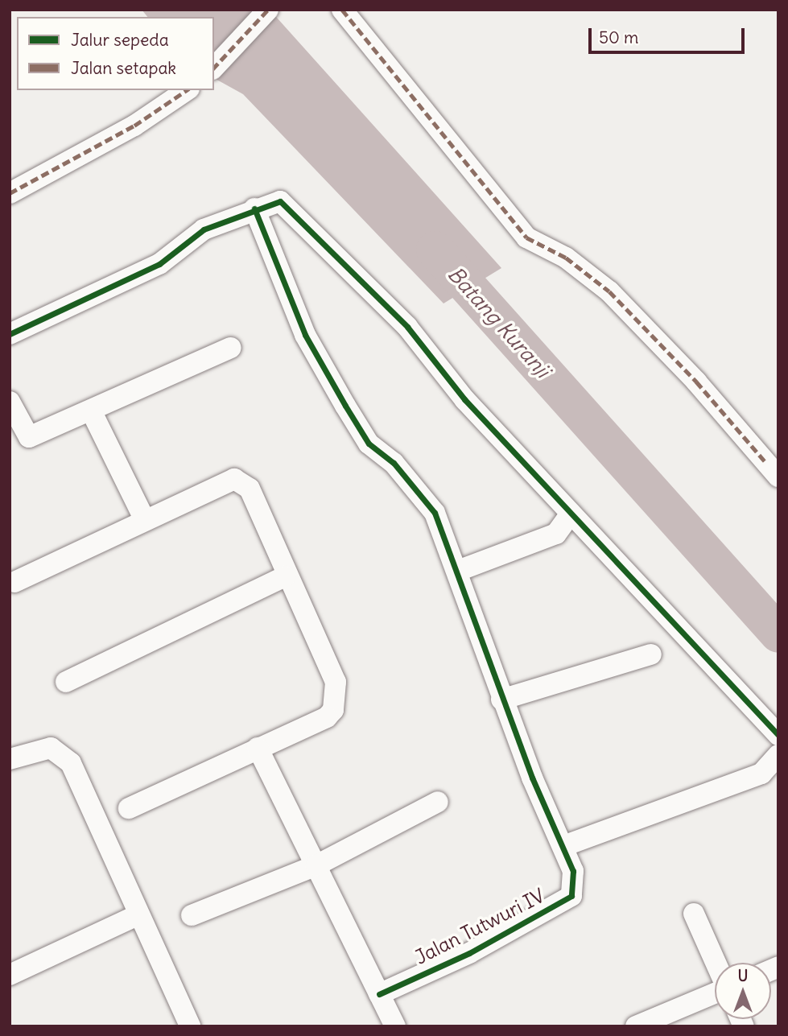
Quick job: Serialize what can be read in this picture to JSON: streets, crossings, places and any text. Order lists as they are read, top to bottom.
{
  "streets": {
    "street": ["Jalan Tutwuri IV"]
  },
  "water": ["Batang Kuranji"],
  "legend": ["Jalur sepeda", "Jalan setapak"],
  "scale_bar": "50 m",
  "north": "top"
}
